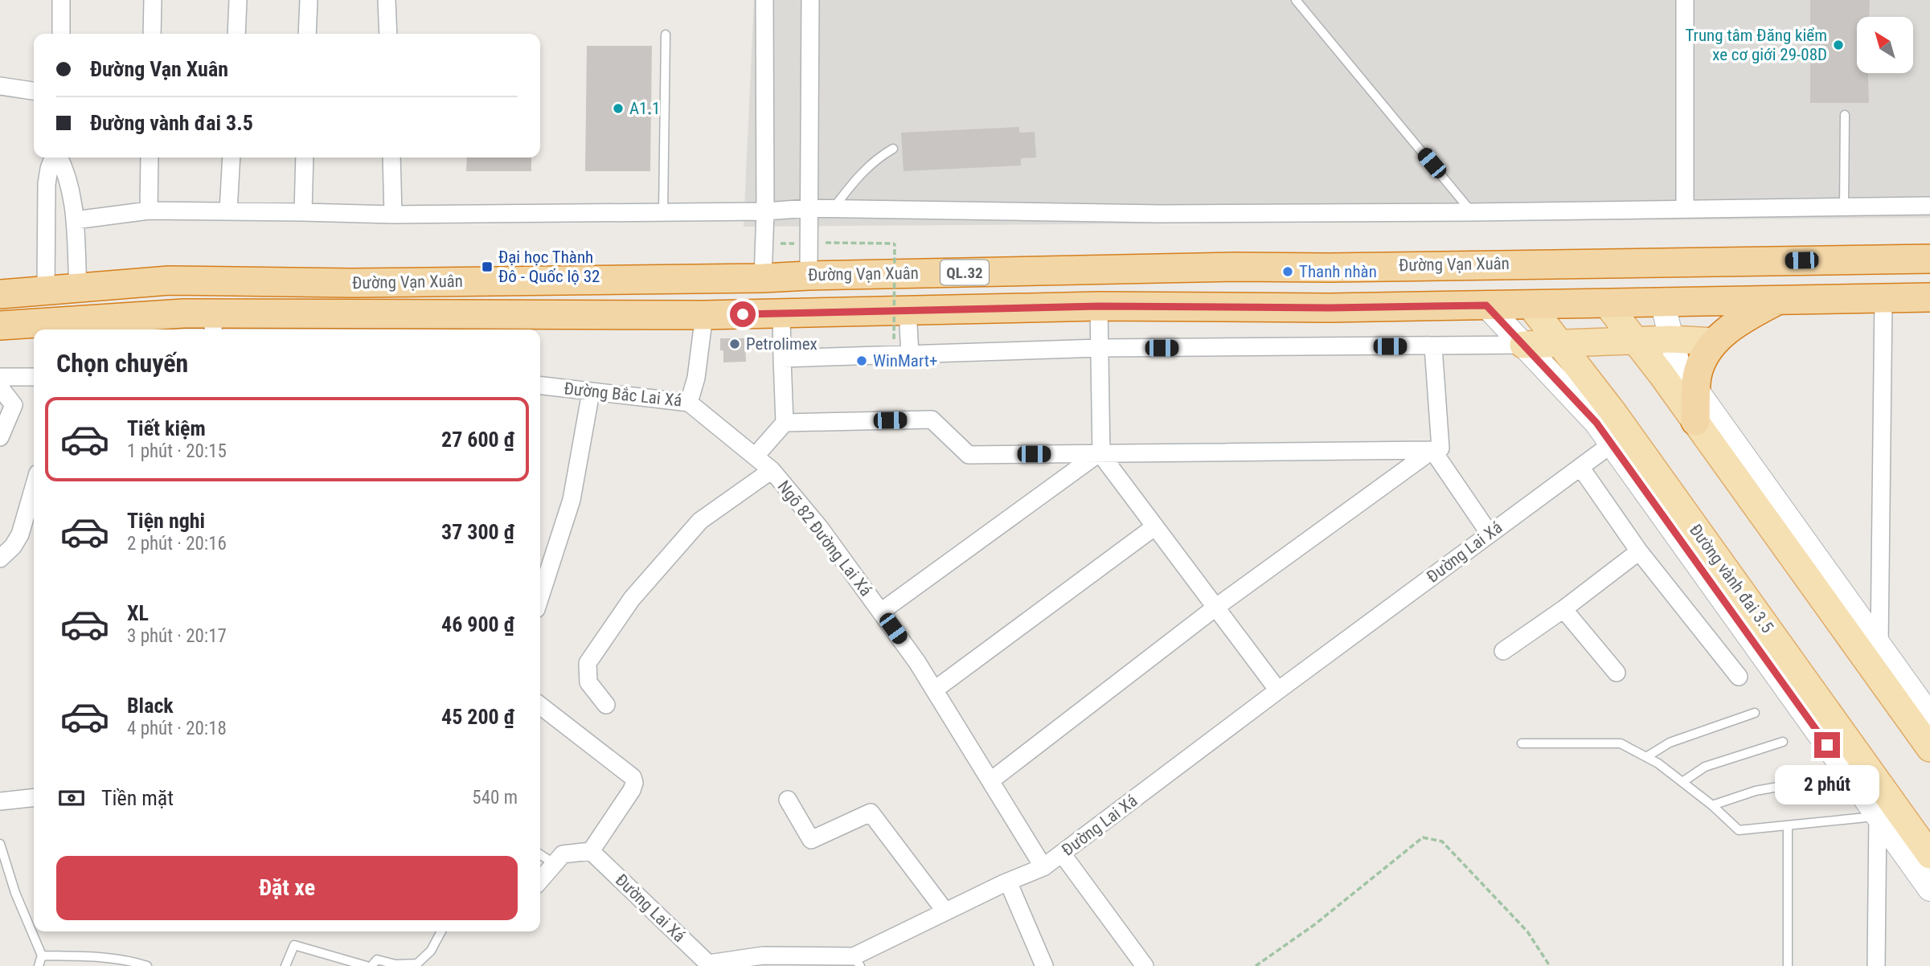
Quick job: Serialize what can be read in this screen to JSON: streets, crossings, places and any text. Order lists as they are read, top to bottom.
{
  "streets": {
    "highway": ["Đường Vạn Xuân", "QL.32"],
    "main road": ["Đường vành đai 3.5"],
    "street": ["Đường Bắc Lai Xá", "Ngõ 82 Đường Lai Xá", "Đường Lai Xá"]
  },
  "crossings": [
    ["Đường Vạn Xuân", "Đường Bắc Lai Xá"],
    ["Đường Vạn Xuân", "Đường vành đai 3.5"],
    ["Đường Bắc Lai Xá", "Ngõ 82 Đường Lai Xá"],
    ["Ngõ 82 Đường Lai Xá", "Đường Lai Xá"],
    ["Đường Lai Xá", "Đường vành đai 3.5"]
  ],
  "places": {
    "other": [
      "Trung tâm Đăng kiểm xe cơ giới 29-08D",
      "A1.1",
      "Thanh nhàn",
      "Petrolimex",
      "WinMart+"
    ],
    "transit": ["Đại học Thành Đô - Quốc lộ 32"]
  },
  "north": "top left",
  "page": {
    "banner": ["Đường Vạn Xuân", "Đường vành đai 3.5"],
    "heading": "Chọn chuyến",
    "list": [
      {
        "name": "Tiết kiệm",
        "note": "1 phút · 20:15",
        "value": "27 600 ₫"
      },
      {
        "name": "Tiện nghi",
        "note": "2 phút · 20:16",
        "value": "37 300 ₫"
      },
      {
        "name": "XL",
        "note": "3 phút · 20:17",
        "value": "46 900 ₫"
      },
      {
        "name": "Black",
        "note": "4 phút · 20:18",
        "value": "45 200 ₫"
      }
    ],
    "bubble": "2 phút",
    "pay": ["Tiền mặt", "540 m"],
    "buttons": "Đặt xe"
  }
}
